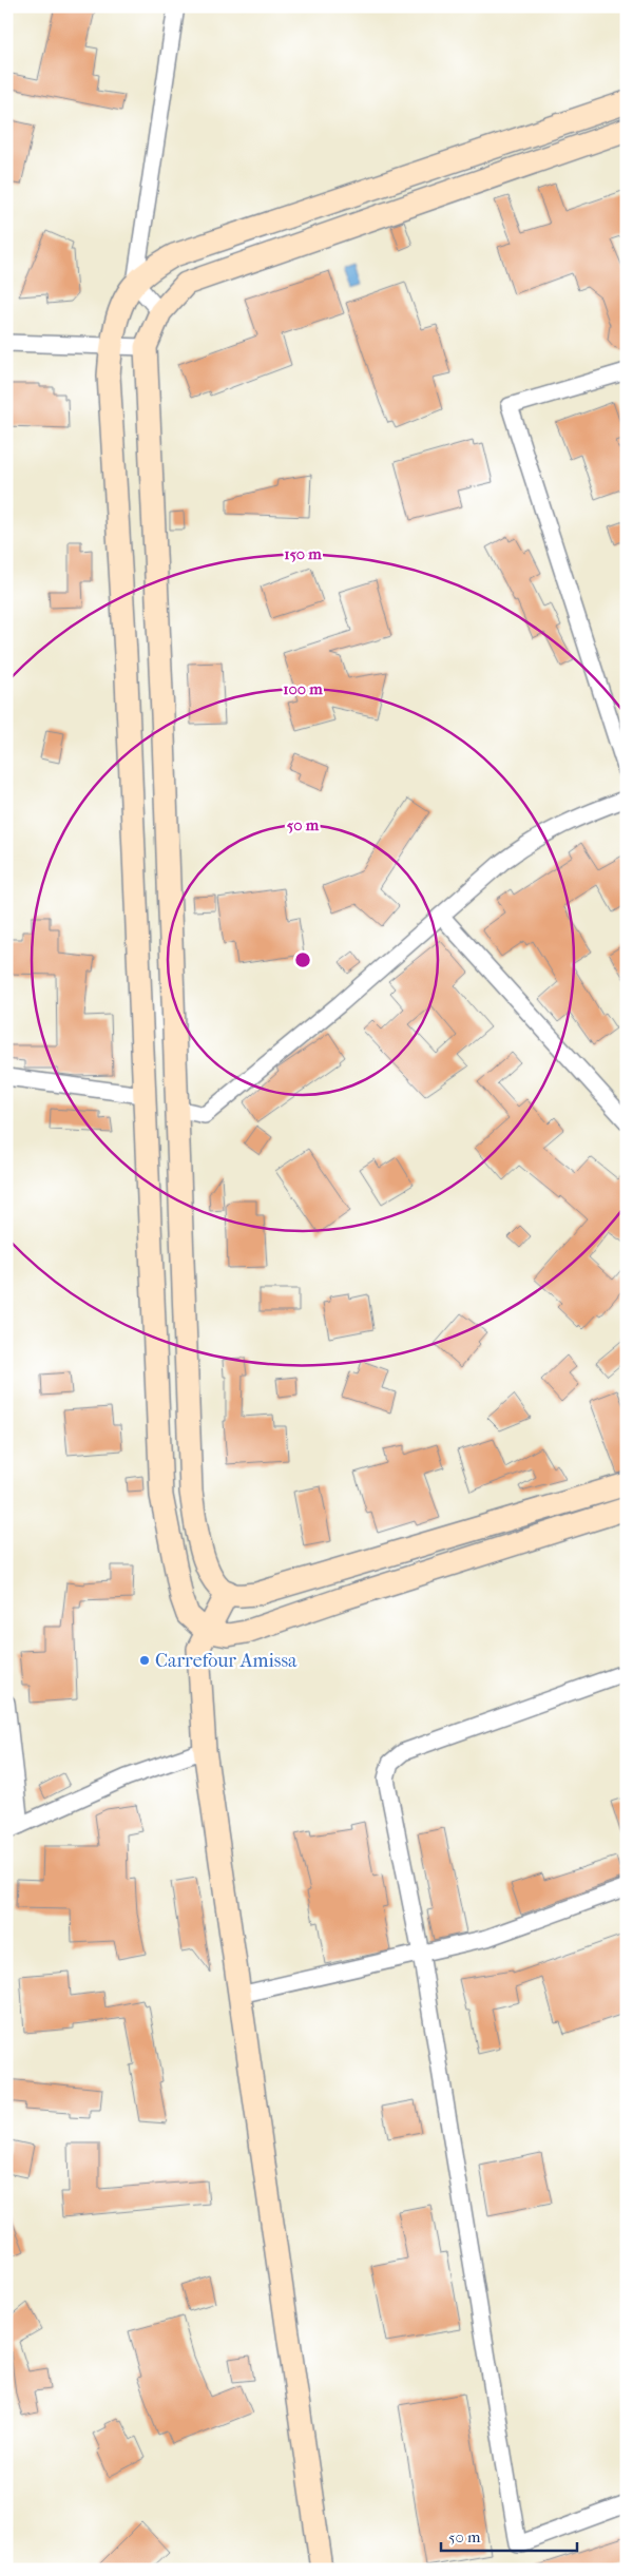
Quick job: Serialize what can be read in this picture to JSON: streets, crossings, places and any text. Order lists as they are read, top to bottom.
{
  "places": ["Carrefour Amissa"],
  "scale_bar": "50 m",
  "rings": ["150 m", "100 m", "50 m"]
}
